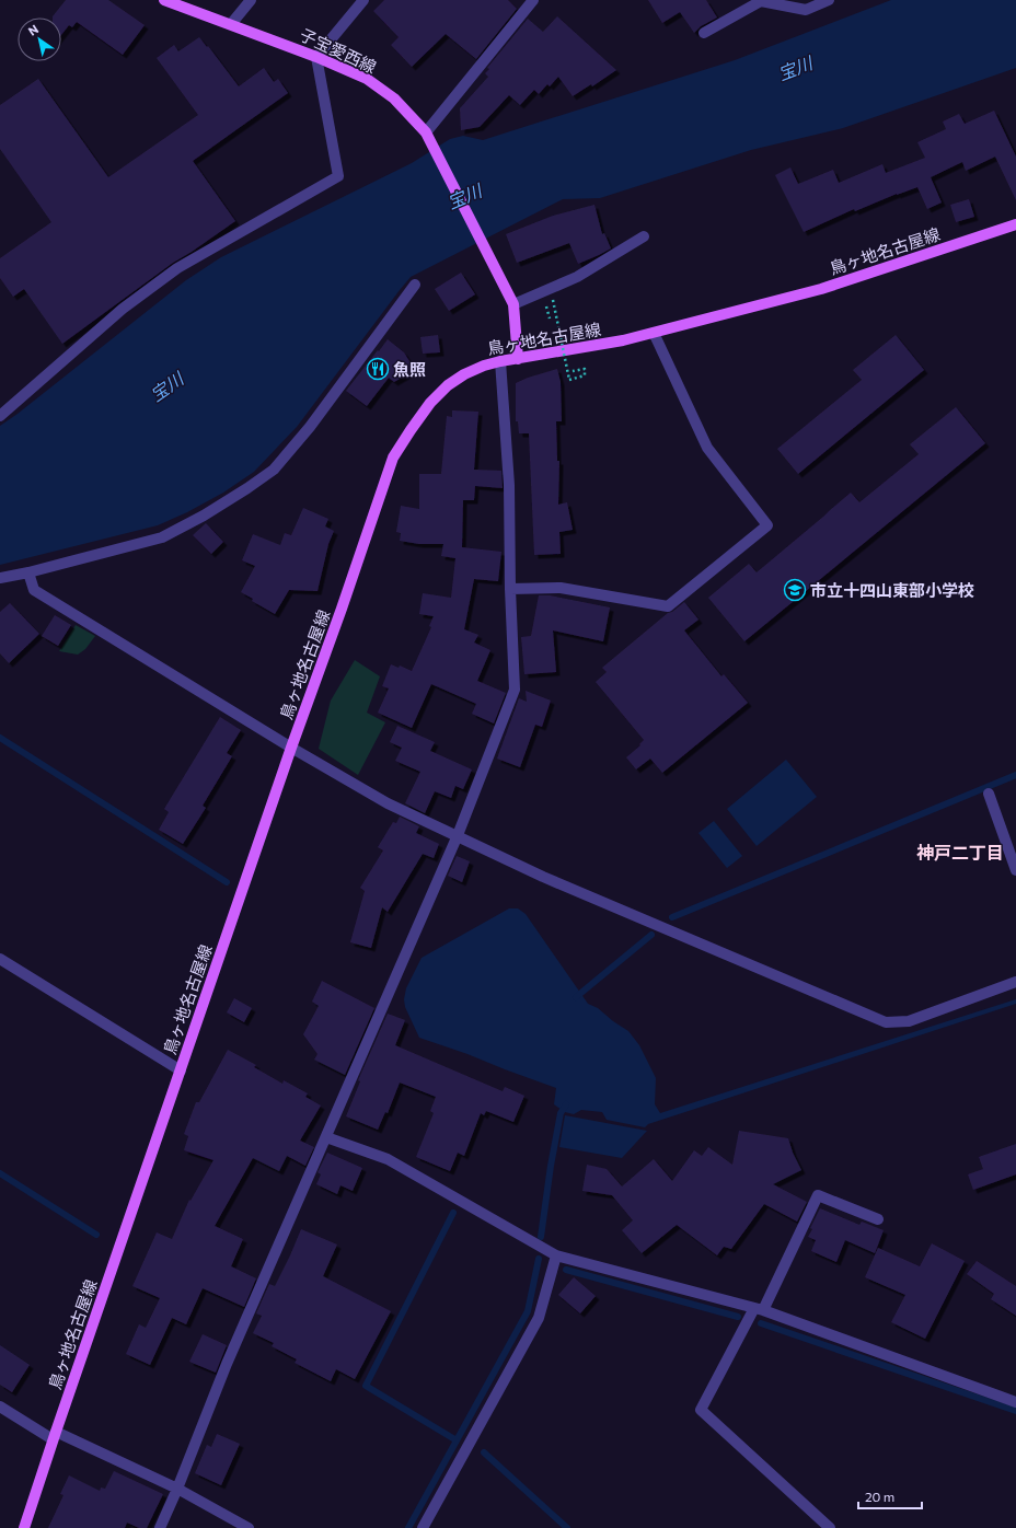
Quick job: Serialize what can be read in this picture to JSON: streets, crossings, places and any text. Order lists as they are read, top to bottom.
{
  "streets": {
    "main road": ["子宝愛西線", "鳥ヶ地名古屋線"]
  },
  "crossings": [
    ["子宝愛西線", "鳥ヶ地名古屋線"]
  ],
  "districts": ["神戸二丁目"],
  "water": ["宝川"],
  "places": {
    "restaurant": ["魚照"],
    "school or university": ["市立十四山東部小学校"]
  },
  "scale_bar": "20 m",
  "north": "top left"
}
